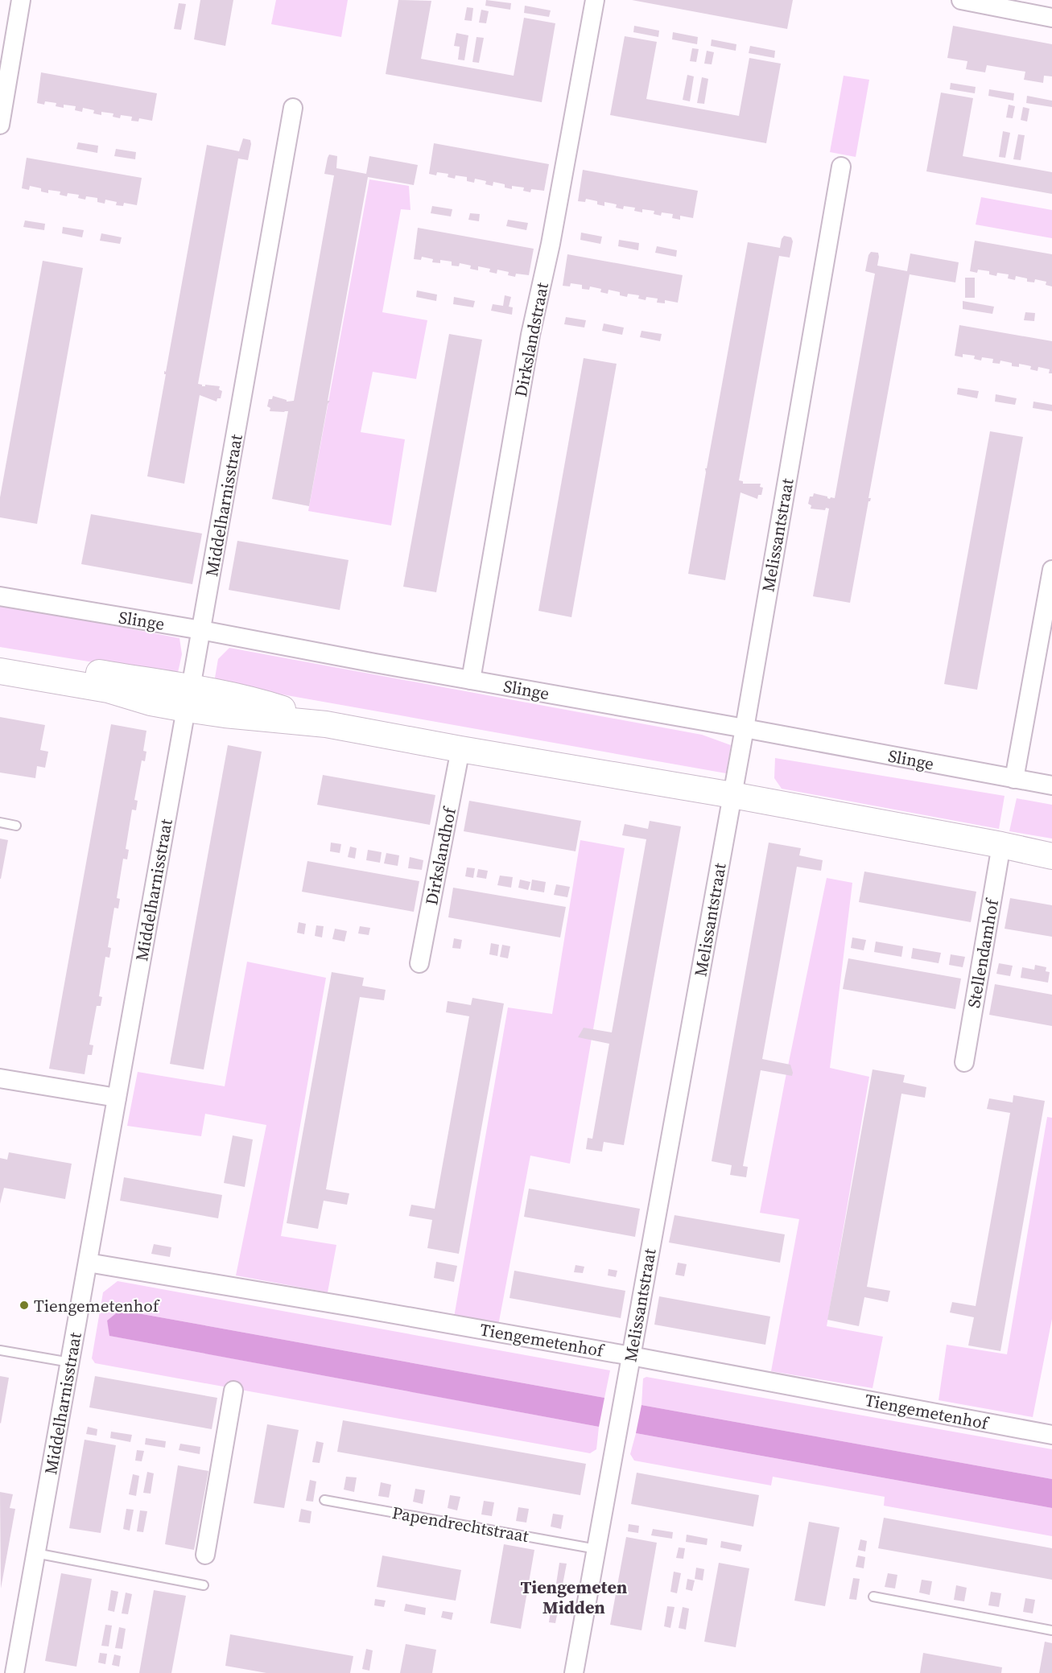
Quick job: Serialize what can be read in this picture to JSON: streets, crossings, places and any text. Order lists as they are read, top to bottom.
{
  "streets": {
    "street": [
      "Dirkslandstraat",
      "Middelharnisstraat",
      "Melissantstraat",
      "Slinge",
      "Dirkslandhof",
      "Stellendamhof",
      "Tiengemetenhof"
    ],
    "lane": ["Papendrechtstraat"]
  },
  "crossings": [
    ["Dirkslandstraat", "Slinge"],
    ["Middelharnisstraat", "Slinge"],
    ["Middelharnisstraat", "Tiengemetenhof"],
    ["Melissantstraat", "Slinge"],
    ["Melissantstraat", "Tiengemetenhof"],
    ["Melissantstraat", "Papendrechtstraat"]
  ],
  "districts": ["Tiengemeten Midden"],
  "places": ["Tiengemetenhof"]
}
